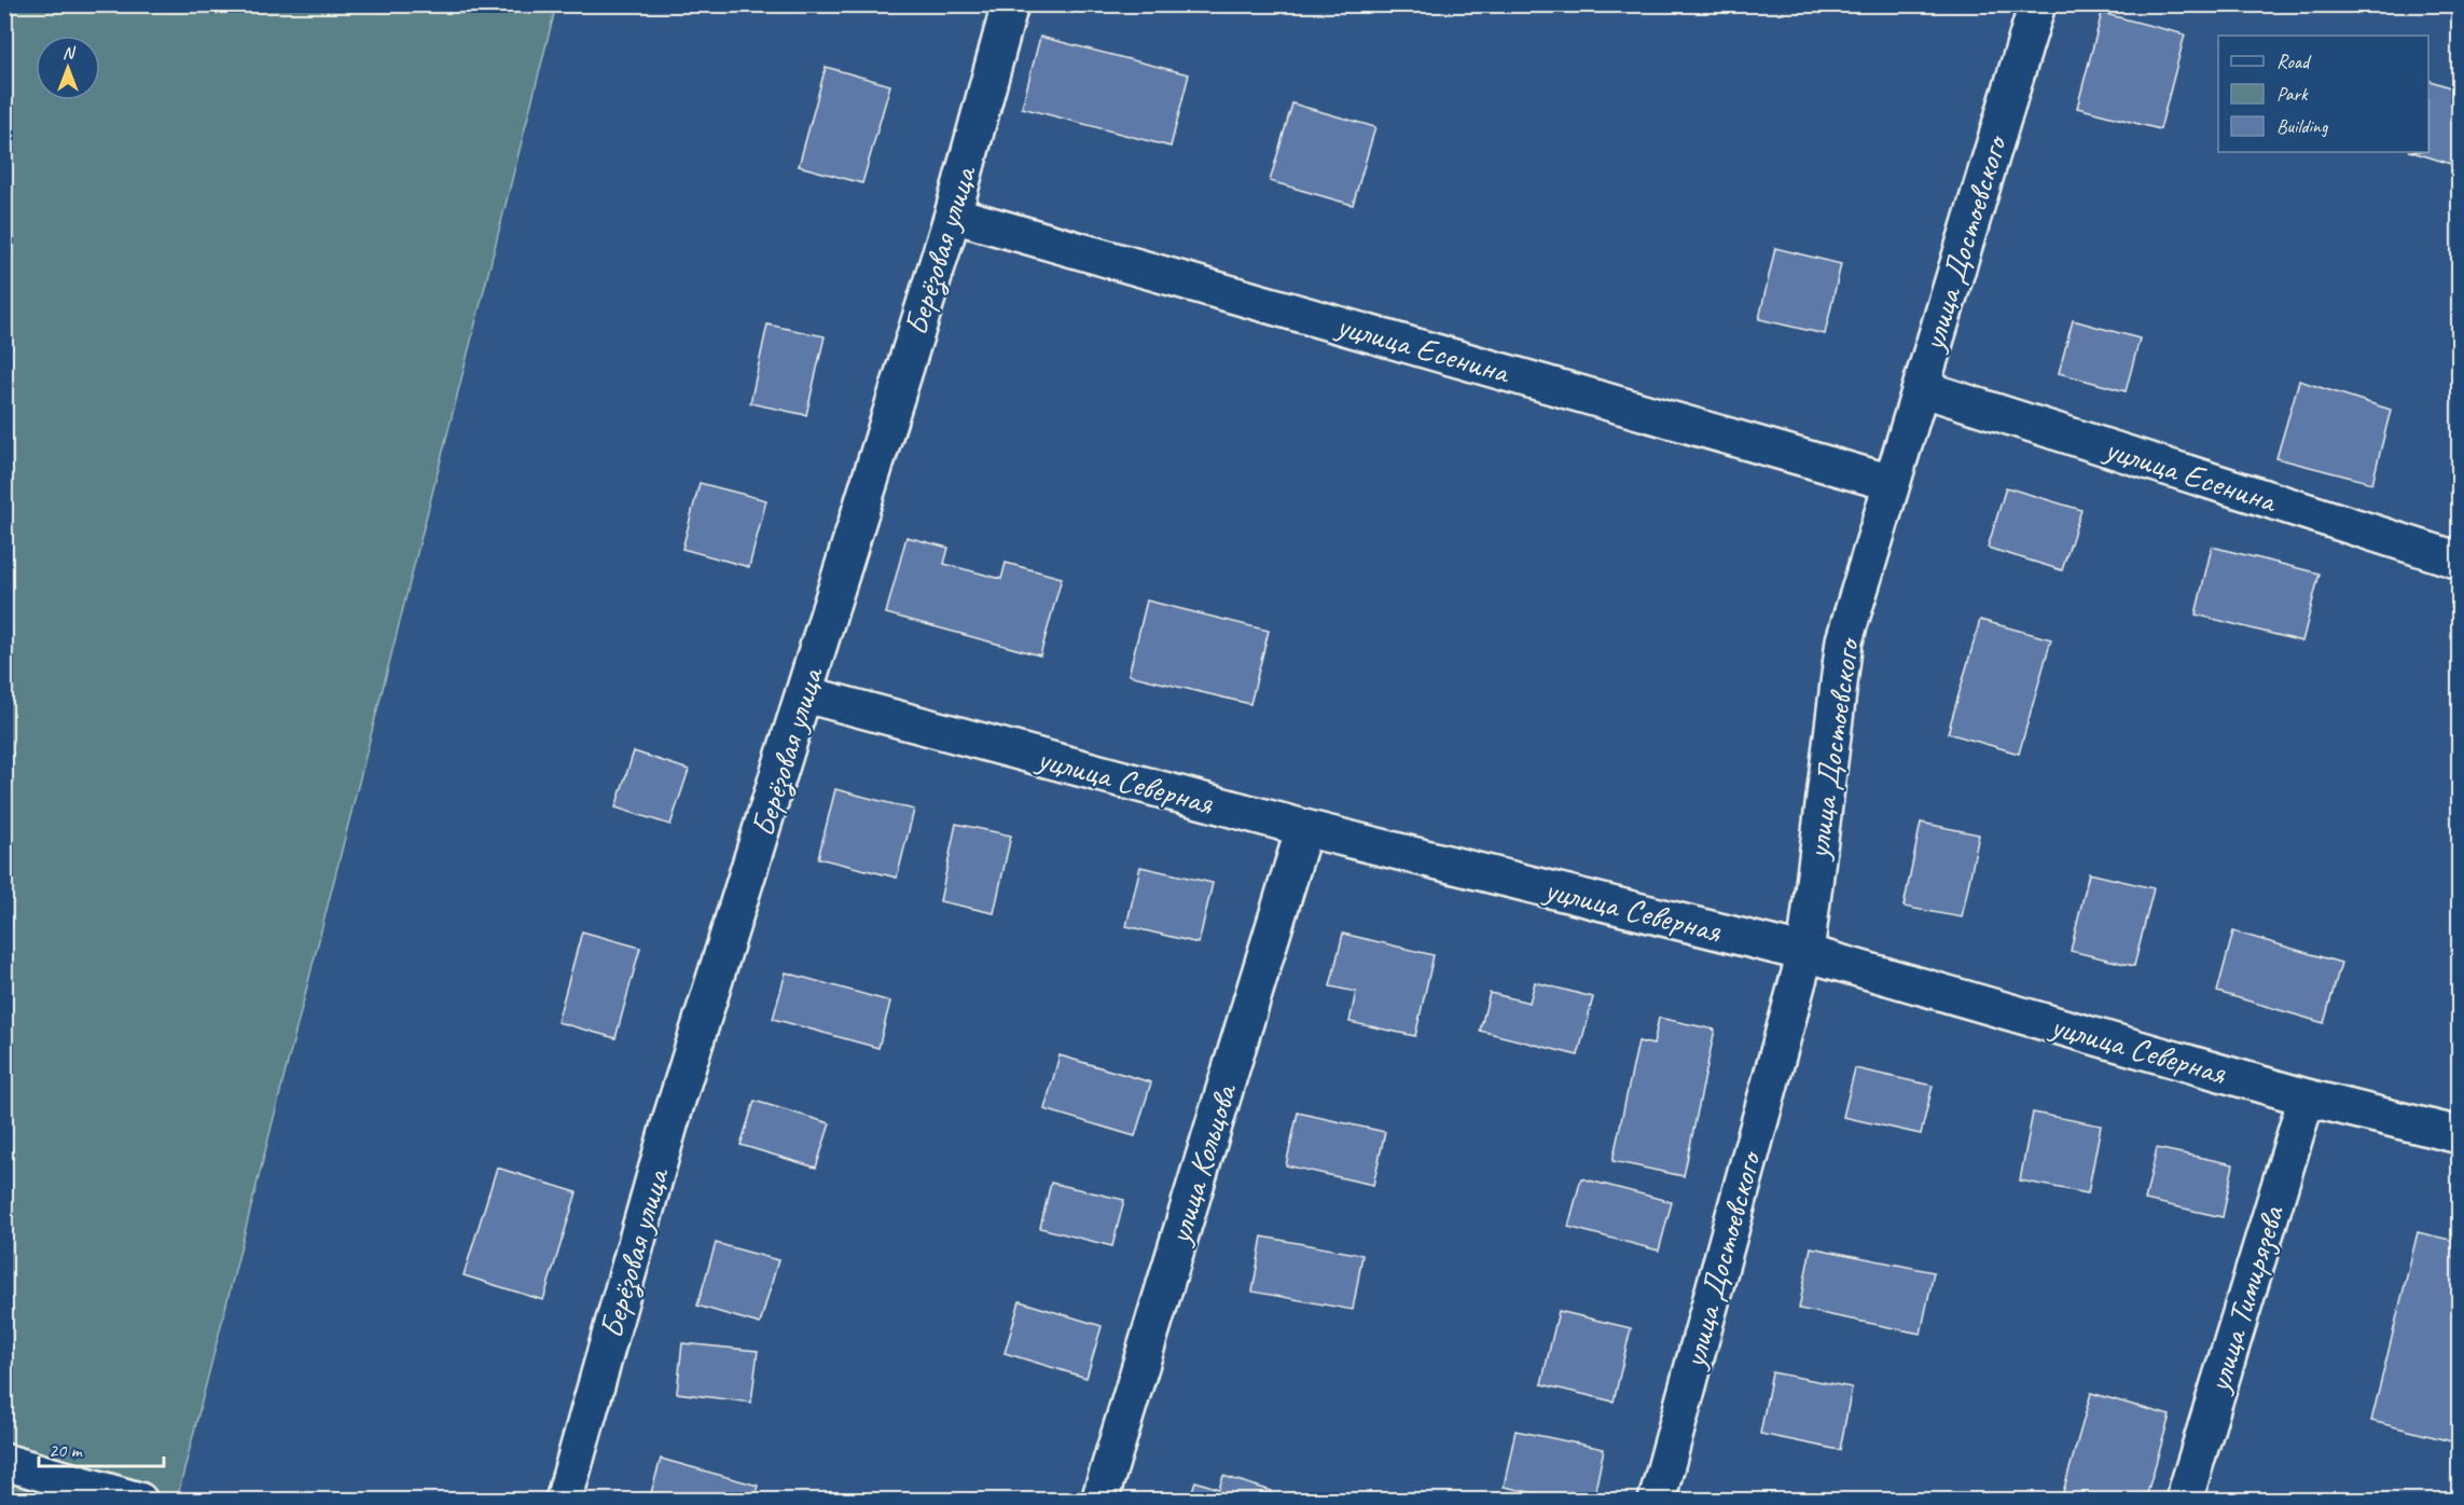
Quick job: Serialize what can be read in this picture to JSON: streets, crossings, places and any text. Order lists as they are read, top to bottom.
{
  "streets": {
    "street": [
      "улица Достоевского",
      "Берёзовая улица",
      "уцлица Есенина",
      "уцлица Северная",
      "улица Кольцова",
      "улица Тимирязева"
    ]
  },
  "crossings": [
    ["улица Достоевского", "уцлица Есенина"],
    ["улица Достоевского", "уцлица Северная"],
    ["Берёзовая улица", "уцлица Есенина"],
    ["Берёзовая улица", "уцлица Северная"],
    ["уцлица Северная", "улица Кольцова"],
    ["уцлица Северная", "улица Тимирязева"]
  ],
  "legend": ["Road", "Park", "Building"],
  "scale_bar": "20 m",
  "north": "top"
}
